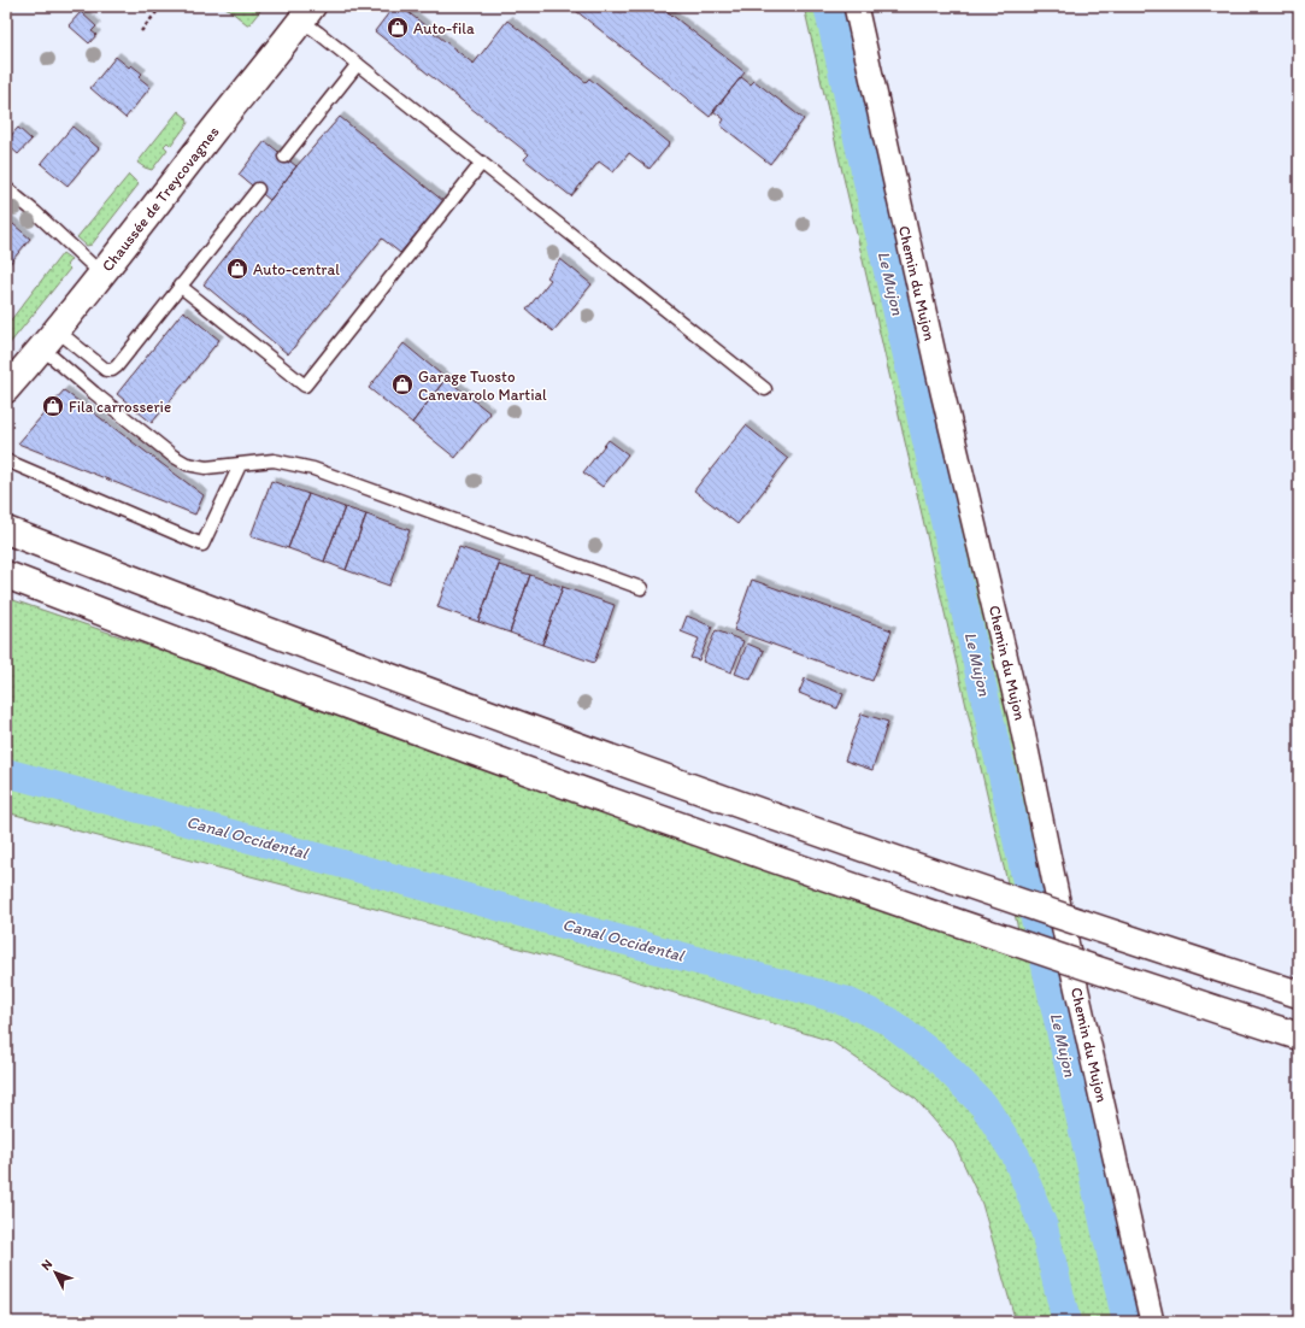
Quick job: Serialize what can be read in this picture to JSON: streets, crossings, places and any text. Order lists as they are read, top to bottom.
{
  "streets": {
    "main road": ["Chaussée de Treycovagnes"],
    "street": ["Chemin du Mujon"]
  },
  "water": ["Le Mujon", "Canal Occidental"],
  "places": {
    "shop": [
      "Auto-fila",
      "Auto-central",
      "Garage Tuosto Canevarolo Martial",
      "Fila carrosserie"
    ]
  },
  "north": "top left"
}
